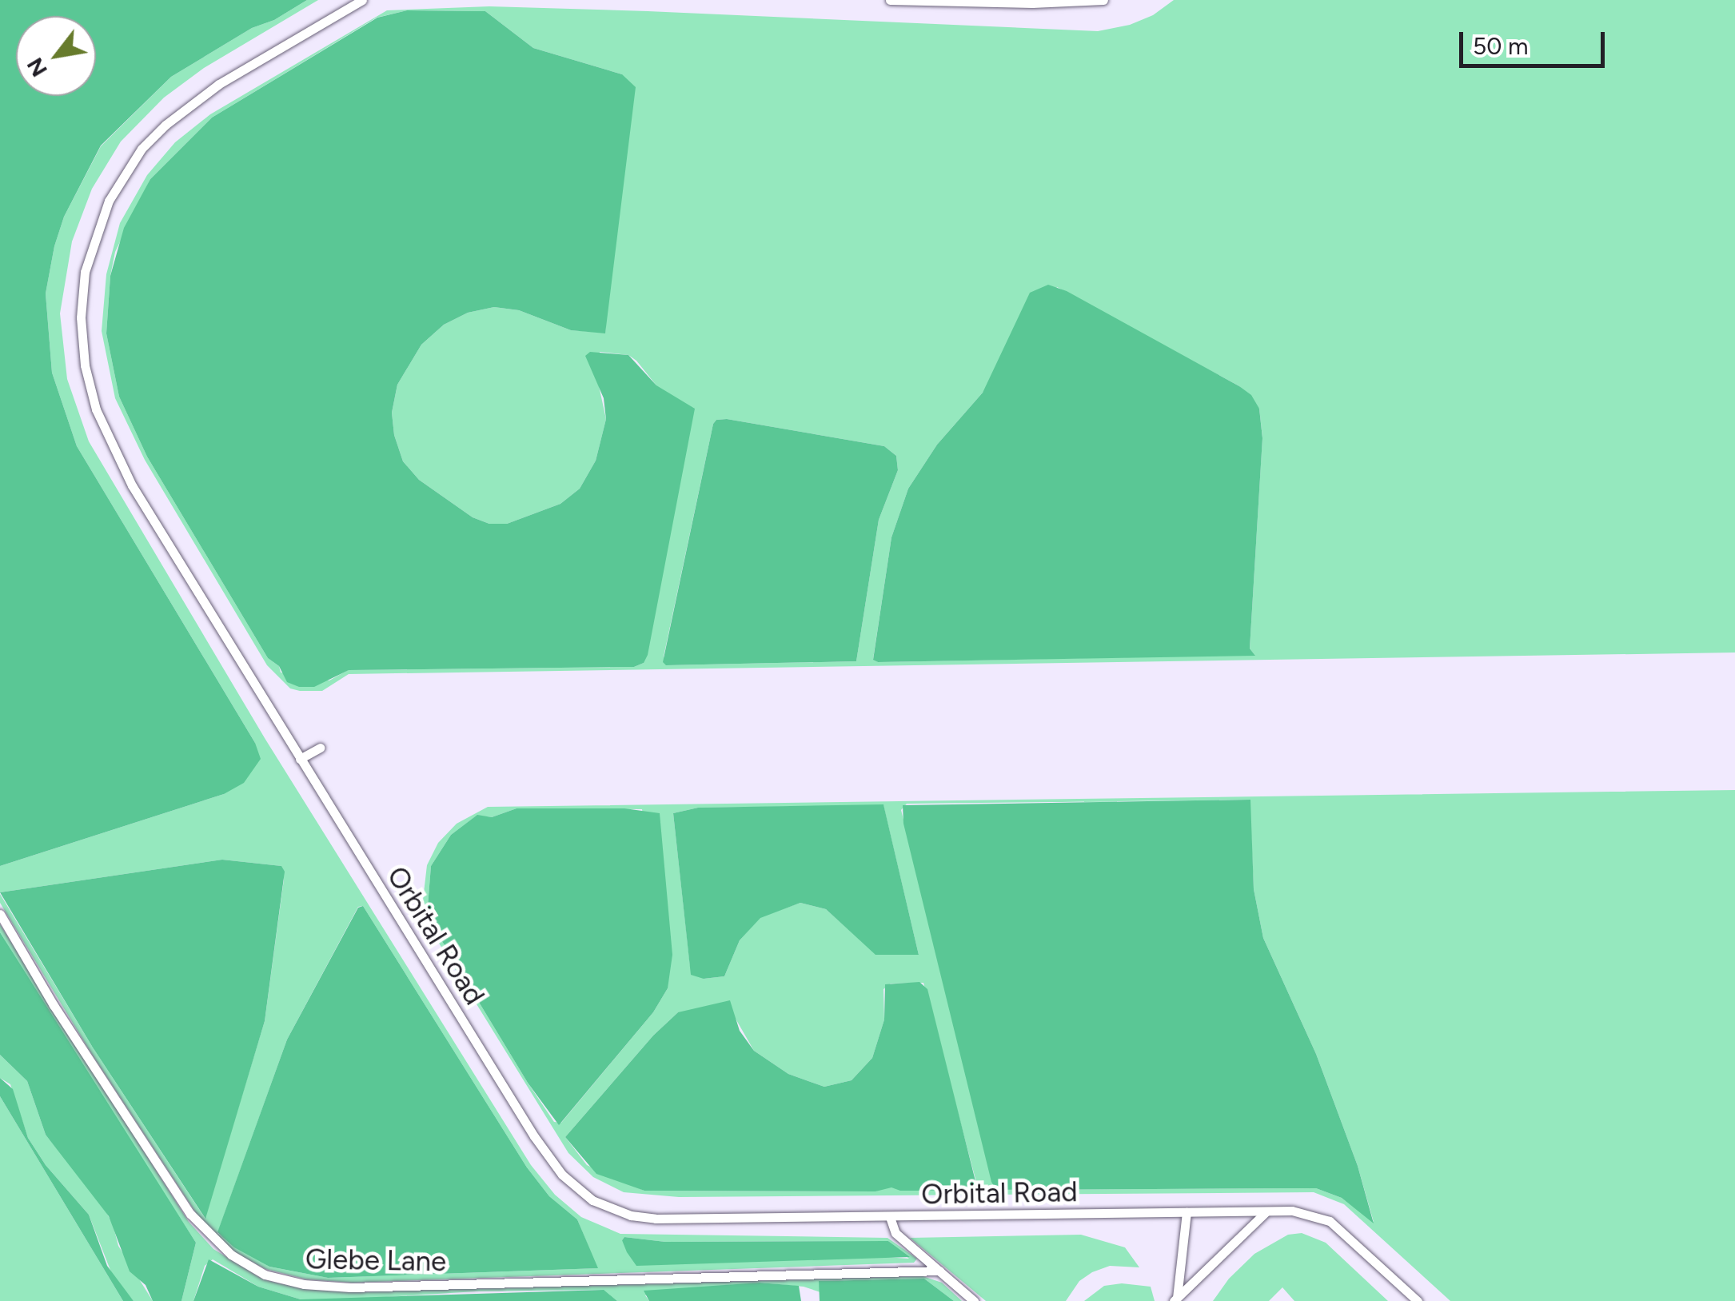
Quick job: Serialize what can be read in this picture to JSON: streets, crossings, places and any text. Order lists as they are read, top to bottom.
{
  "streets": {
    "lane": ["Orbital Road", "Glebe Lane"]
  },
  "scale_bar": "50 m",
  "north": "bottom left"
}
